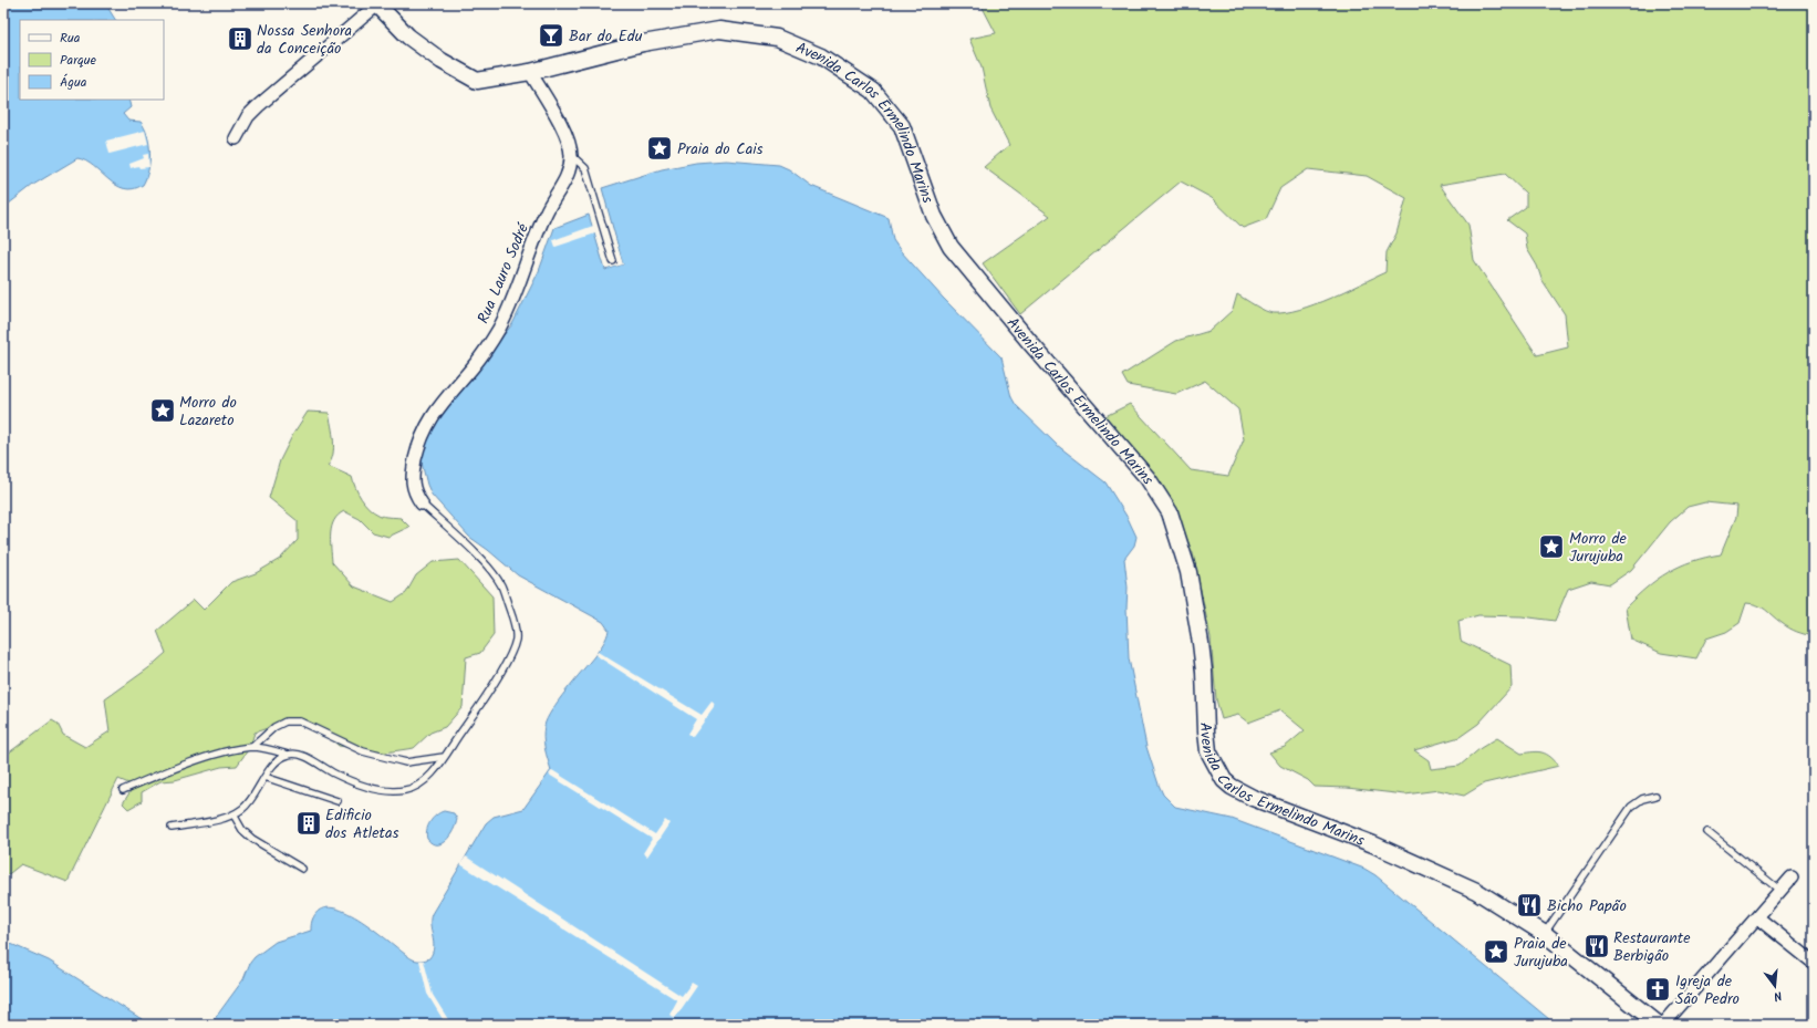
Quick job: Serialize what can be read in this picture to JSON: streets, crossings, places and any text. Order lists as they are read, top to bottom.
{
  "streets": {
    "street": ["Avenida Carlos Ermelindo Marins", "Rua Lauro Sodré"]
  },
  "crossings": [
    ["Avenida Carlos Ermelindo Marins", "Rua Lauro Sodré"]
  ],
  "places": {
    "bar": ["Bar do Edu"],
    "building": ["Nossa Senhora da Conceição", "Edificio dos Atletas"],
    "place": [
      "Praia do Cais",
      "Morro do Lazareto",
      "Morro de Jurujuba",
      "Praia de Jurujuba"
    ],
    "restaurant": ["Bicho Papão", "Restaurante Berbigão"],
    "church": ["Igreja de São Pedro"]
  },
  "legend": ["Rua", "Parque", "Água"],
  "north": "bottom"
}
